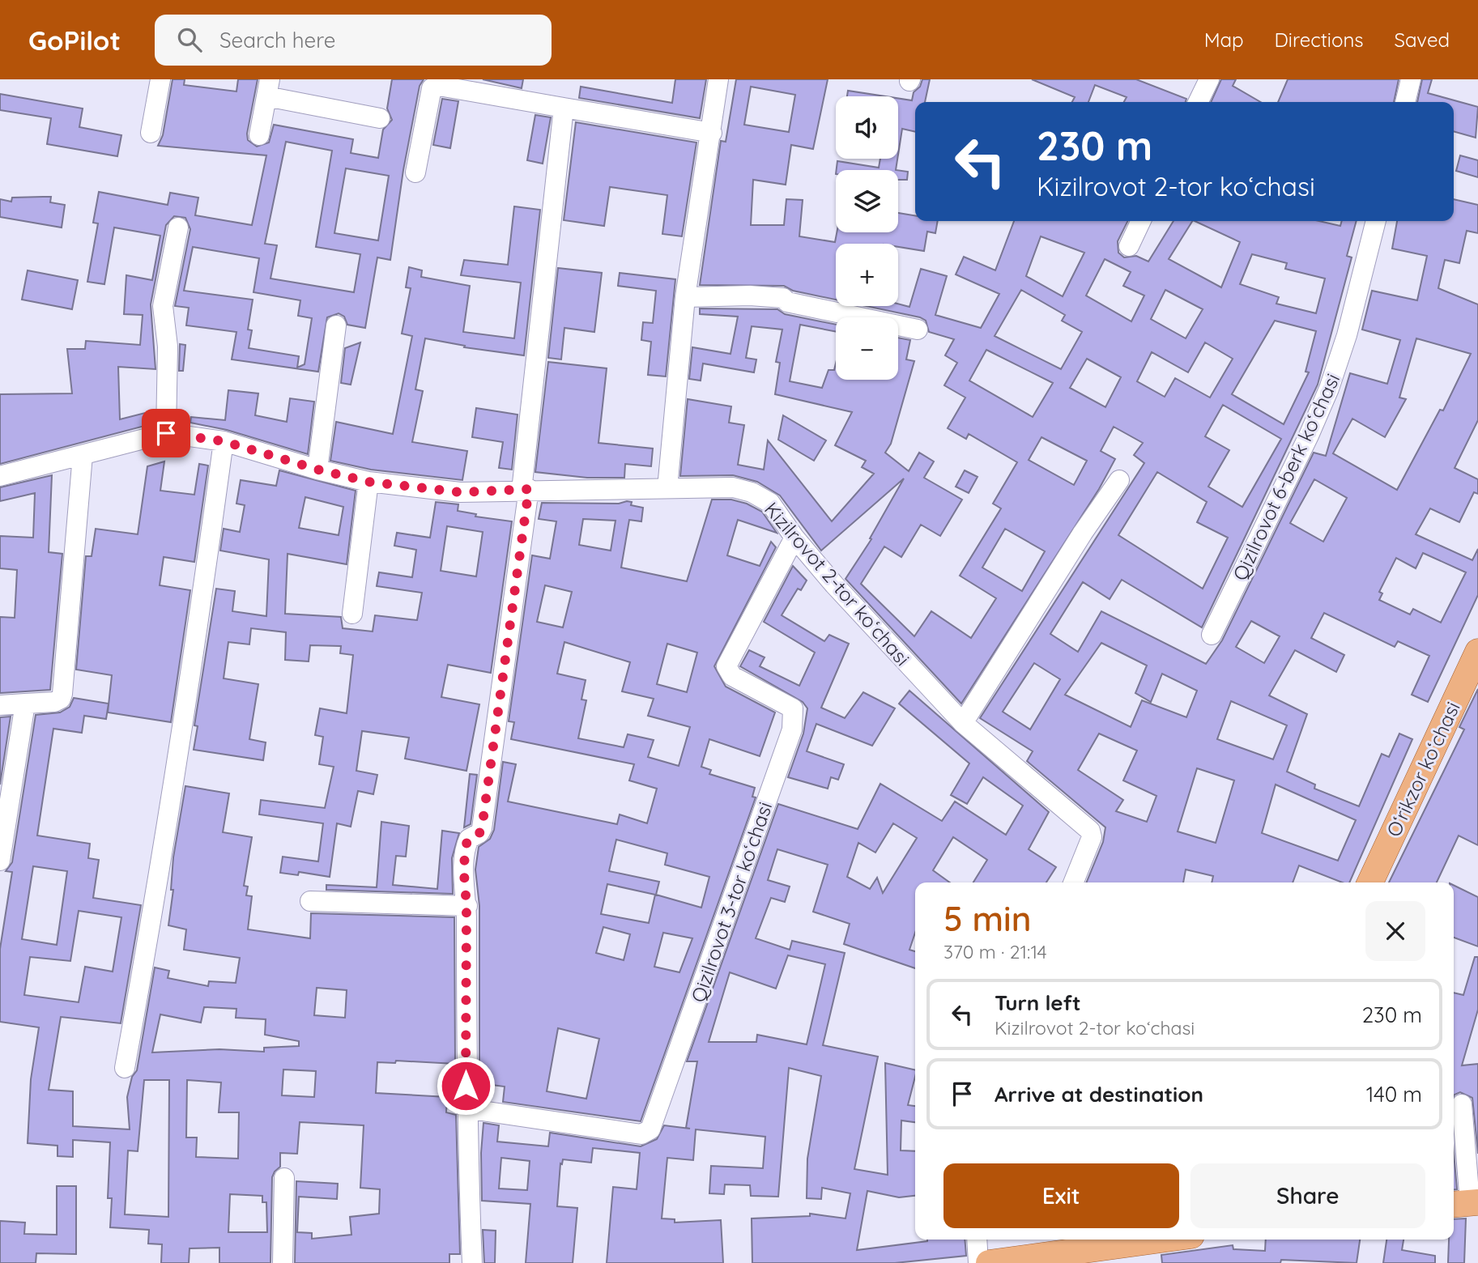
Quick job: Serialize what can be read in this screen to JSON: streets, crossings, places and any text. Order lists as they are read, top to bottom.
{
  "streets": {
    "main road": ["Oʻrikzor koʻchasi"],
    "street": ["Qizilrovot 6-berk koʻchasi", "Kizilrovot 2-tor koʻchasi", "Qizilrovot 3-tor koʻchasi"]
  },
  "crossings": [
    ["Kizilrovot 2-tor koʻchasi", "Qizilrovot 3-tor koʻchasi"]
  ],
  "page": {
    "header": "GoPilot",
    "search": "Search here",
    "nav": ["Map", "Directions", "Saved"],
    "map_buttons": ["+", "−"],
    "turn": ["230 m", "Kizilrovot 2-tor koʻchasi"],
    "heading": ["5 min", "370 m · 21:14"],
    "list": [
      {
        "name": "Turn left",
        "note": "Kizilrovot 2-tor koʻchasi",
        "value": "230 m"
      },
      {
        "name": "Arrive at destination",
        "value": "140 m"
      }
    ],
    "buttons": ["Exit", "Share"]
  }
}
